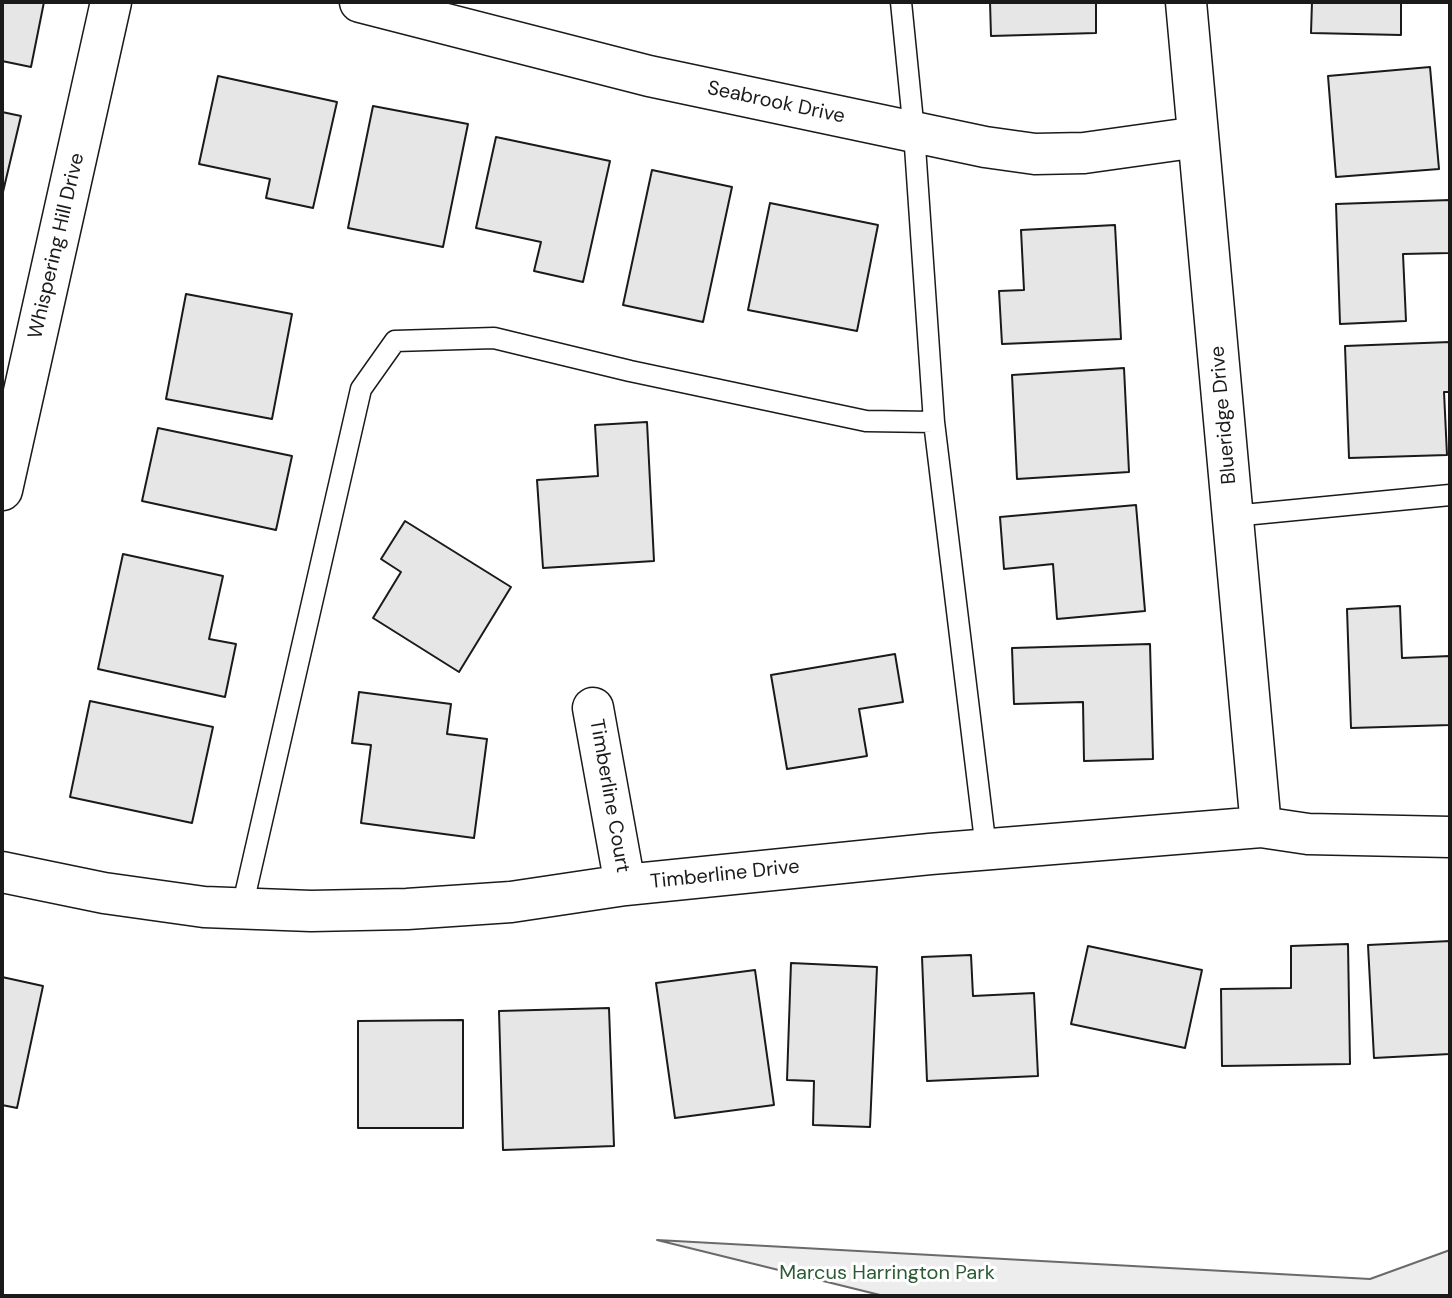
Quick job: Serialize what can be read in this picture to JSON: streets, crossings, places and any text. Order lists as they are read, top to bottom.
{
  "streets": {
    "street": [
      "Seabrook Drive",
      "Whispering Hill Drive",
      "Blueridge Drive",
      "Timberline Court",
      "Timberline Drive"
    ]
  },
  "crossings": [
    ["Seabrook Drive", "Blueridge Drive"],
    ["Blueridge Drive", "Timberline Drive"],
    ["Timberline Court", "Timberline Drive"]
  ],
  "parks": ["Marcus Harrington Park"]
}
